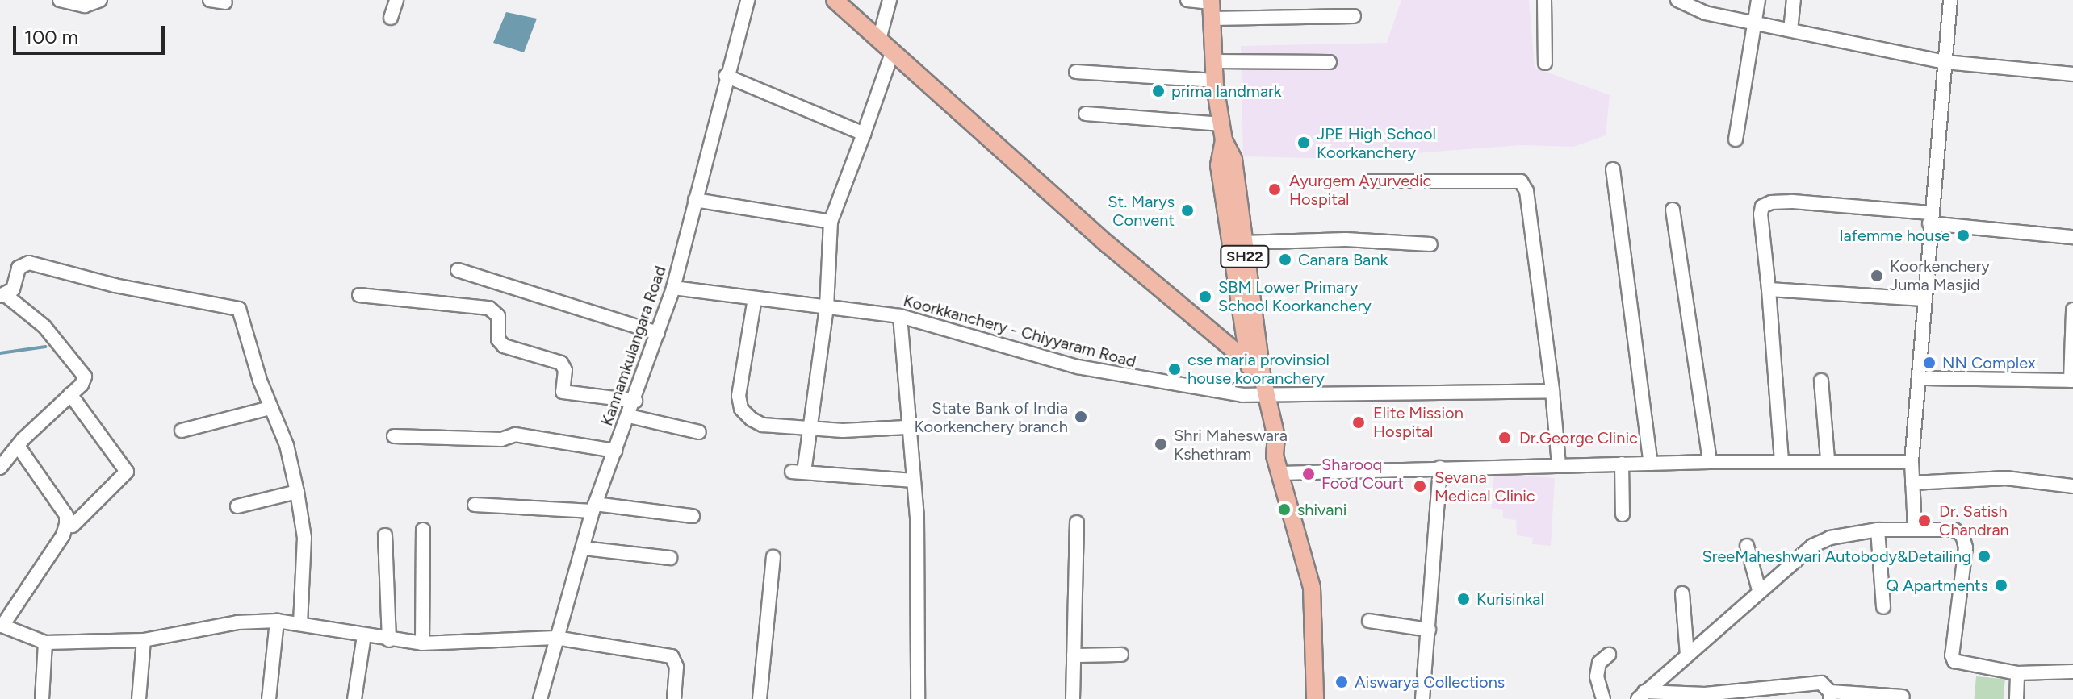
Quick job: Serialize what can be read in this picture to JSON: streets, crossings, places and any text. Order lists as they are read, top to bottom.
{
  "streets": {
    "main road": ["SH22"],
    "street": ["Koorkkanchery - Chiyyaram Road", "Kannamkulangara Road"]
  },
  "crossings": [
    ["Koorkkanchery - Chiyyaram Road", "Kannamkulangara Road"]
  ],
  "places": [
    "prima landmark",
    "JPE High School Koorkanchery",
    "Ayurgem Ayurvedic Hospital",
    "St. Marys Convent",
    "lafemme house",
    "Canara Bank",
    "Koorkenchery Juma Masjid",
    "SBM Lower Primary School Koorkanchery",
    "NN Complex",
    "cse maria provinsiol house,kooranchery",
    "State Bank of India Koorkenchery branch",
    "Elite Mission Hospital",
    "Dr.George Clinic",
    "Shri Maheswara Kshethram",
    "Sharooq Food Court",
    "Sevana Medical Clinic",
    "shivani",
    "Dr. Satish Chandran",
    "SreeMaheshwari Autobody&Detailing",
    "Q Apartments",
    "Kurisinkal",
    "Aiswarya Collections"
  ],
  "scale_bar": "100 m"
}
